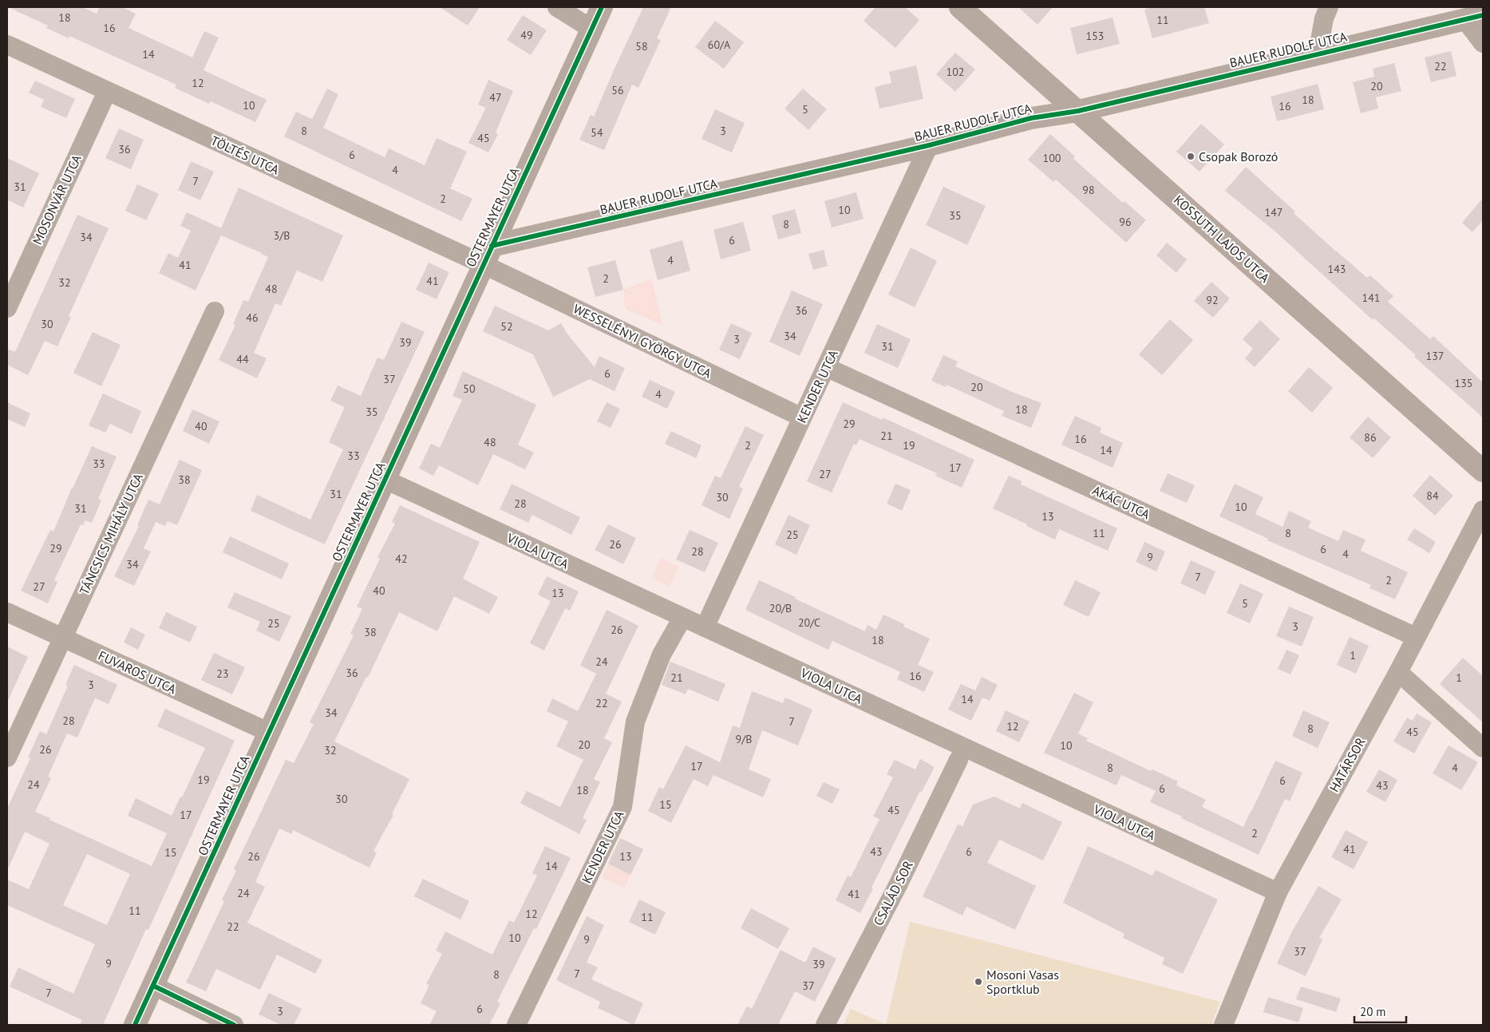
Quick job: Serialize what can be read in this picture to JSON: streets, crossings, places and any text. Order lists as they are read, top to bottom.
{
  "streets": {
    "street": [
      "BAUER RUDOLF UTCA",
      "TÖLTÉS UTCA",
      "MOSONVÁR UTCA",
      "OSTERMAYER UTCA",
      "KOSSUTH LAJOS UTCA",
      "WESSELÉNYI GYÖRGY UTCA",
      "KENDER UTCA",
      "AKÁC UTCA",
      "TÁNCSICS MIHÁLY UTCA",
      "VIOLA UTCA",
      "FUVAROS UTCA",
      "HATÁRSOR",
      "CSALÁD SOR"
    ]
  },
  "crossings": [
    ["BAUER RUDOLF UTCA", "TÖLTÉS UTCA"],
    ["BAUER RUDOLF UTCA", "OSTERMAYER UTCA"],
    ["BAUER RUDOLF UTCA", "KOSSUTH LAJOS UTCA"],
    ["BAUER RUDOLF UTCA", "WESSELÉNYI GYÖRGY UTCA"],
    ["BAUER RUDOLF UTCA", "KENDER UTCA"],
    ["TÖLTÉS UTCA", "MOSONVÁR UTCA"],
    ["TÖLTÉS UTCA", "OSTERMAYER UTCA"],
    ["TÖLTÉS UTCA", "WESSELÉNYI GYÖRGY UTCA"],
    ["OSTERMAYER UTCA", "WESSELÉNYI GYÖRGY UTCA"],
    ["OSTERMAYER UTCA", "VIOLA UTCA"],
    ["OSTERMAYER UTCA", "FUVAROS UTCA"],
    ["WESSELÉNYI GYÖRGY UTCA", "KENDER UTCA"],
    ["KENDER UTCA", "AKÁC UTCA"],
    ["KENDER UTCA", "VIOLA UTCA"],
    ["AKÁC UTCA", "HATÁRSOR"],
    ["TÁNCSICS MIHÁLY UTCA", "FUVAROS UTCA"],
    ["VIOLA UTCA", "HATÁRSOR"]
  ],
  "places": ["Csopak Borozó", "Mosoni Vasas Sportklub"],
  "house_numbers": [
    "18",
    "11",
    "16",
    "49",
    "153",
    "60/A",
    "58",
    "14",
    "22",
    "102",
    "12",
    "20",
    "56",
    "47",
    "18",
    "10",
    "16",
    "5",
    "8",
    "3",
    "54",
    "45",
    "36",
    "6",
    "100",
    "4",
    "7",
    "31",
    "98",
    "2",
    "10",
    "147",
    "35",
    "96",
    "8",
    "3/B",
    "34",
    "6",
    "4",
    "41",
    "143",
    "2",
    "41",
    "32",
    "48",
    "141",
    "92",
    "36",
    "46",
    "30",
    "52",
    "34",
    "3",
    "39",
    "31",
    "137",
    "44",
    "6",
    "37",
    "135",
    "20",
    "50",
    "4",
    "18",
    "35",
    "29",
    "40",
    "21",
    "86",
    "16",
    "48",
    "2",
    "19",
    "14",
    "33",
    "33",
    "17",
    "27",
    "38",
    "31",
    "84",
    "30",
    "28",
    "10",
    "31",
    "13",
    "11",
    "8",
    "25",
    "26",
    "29",
    "6",
    "28",
    "4",
    "9",
    "42",
    "34",
    "7",
    "2",
    "27",
    "40",
    "13",
    "5",
    "20/B",
    "20/C",
    "25",
    "3",
    "26",
    "38",
    "18",
    "1",
    "24",
    "36",
    "23",
    "16",
    "21",
    "1",
    "3",
    "14",
    "22",
    "34",
    "28",
    "7",
    "12",
    "8",
    "45",
    "9/B",
    "20",
    "10",
    "26",
    "32",
    "17",
    "8",
    "4",
    "19",
    "6",
    "24",
    "43",
    "6",
    "18",
    "30",
    "15",
    "45",
    "17",
    "2",
    "41",
    "43",
    "6",
    "15",
    "26",
    "13",
    "14",
    "24",
    "41",
    "11",
    "12",
    "11",
    "22",
    "10",
    "9",
    "37",
    "9",
    "39",
    "7",
    "8",
    "37",
    "7",
    "6",
    "3"
  ],
  "scale_bar": "20 m"
}
